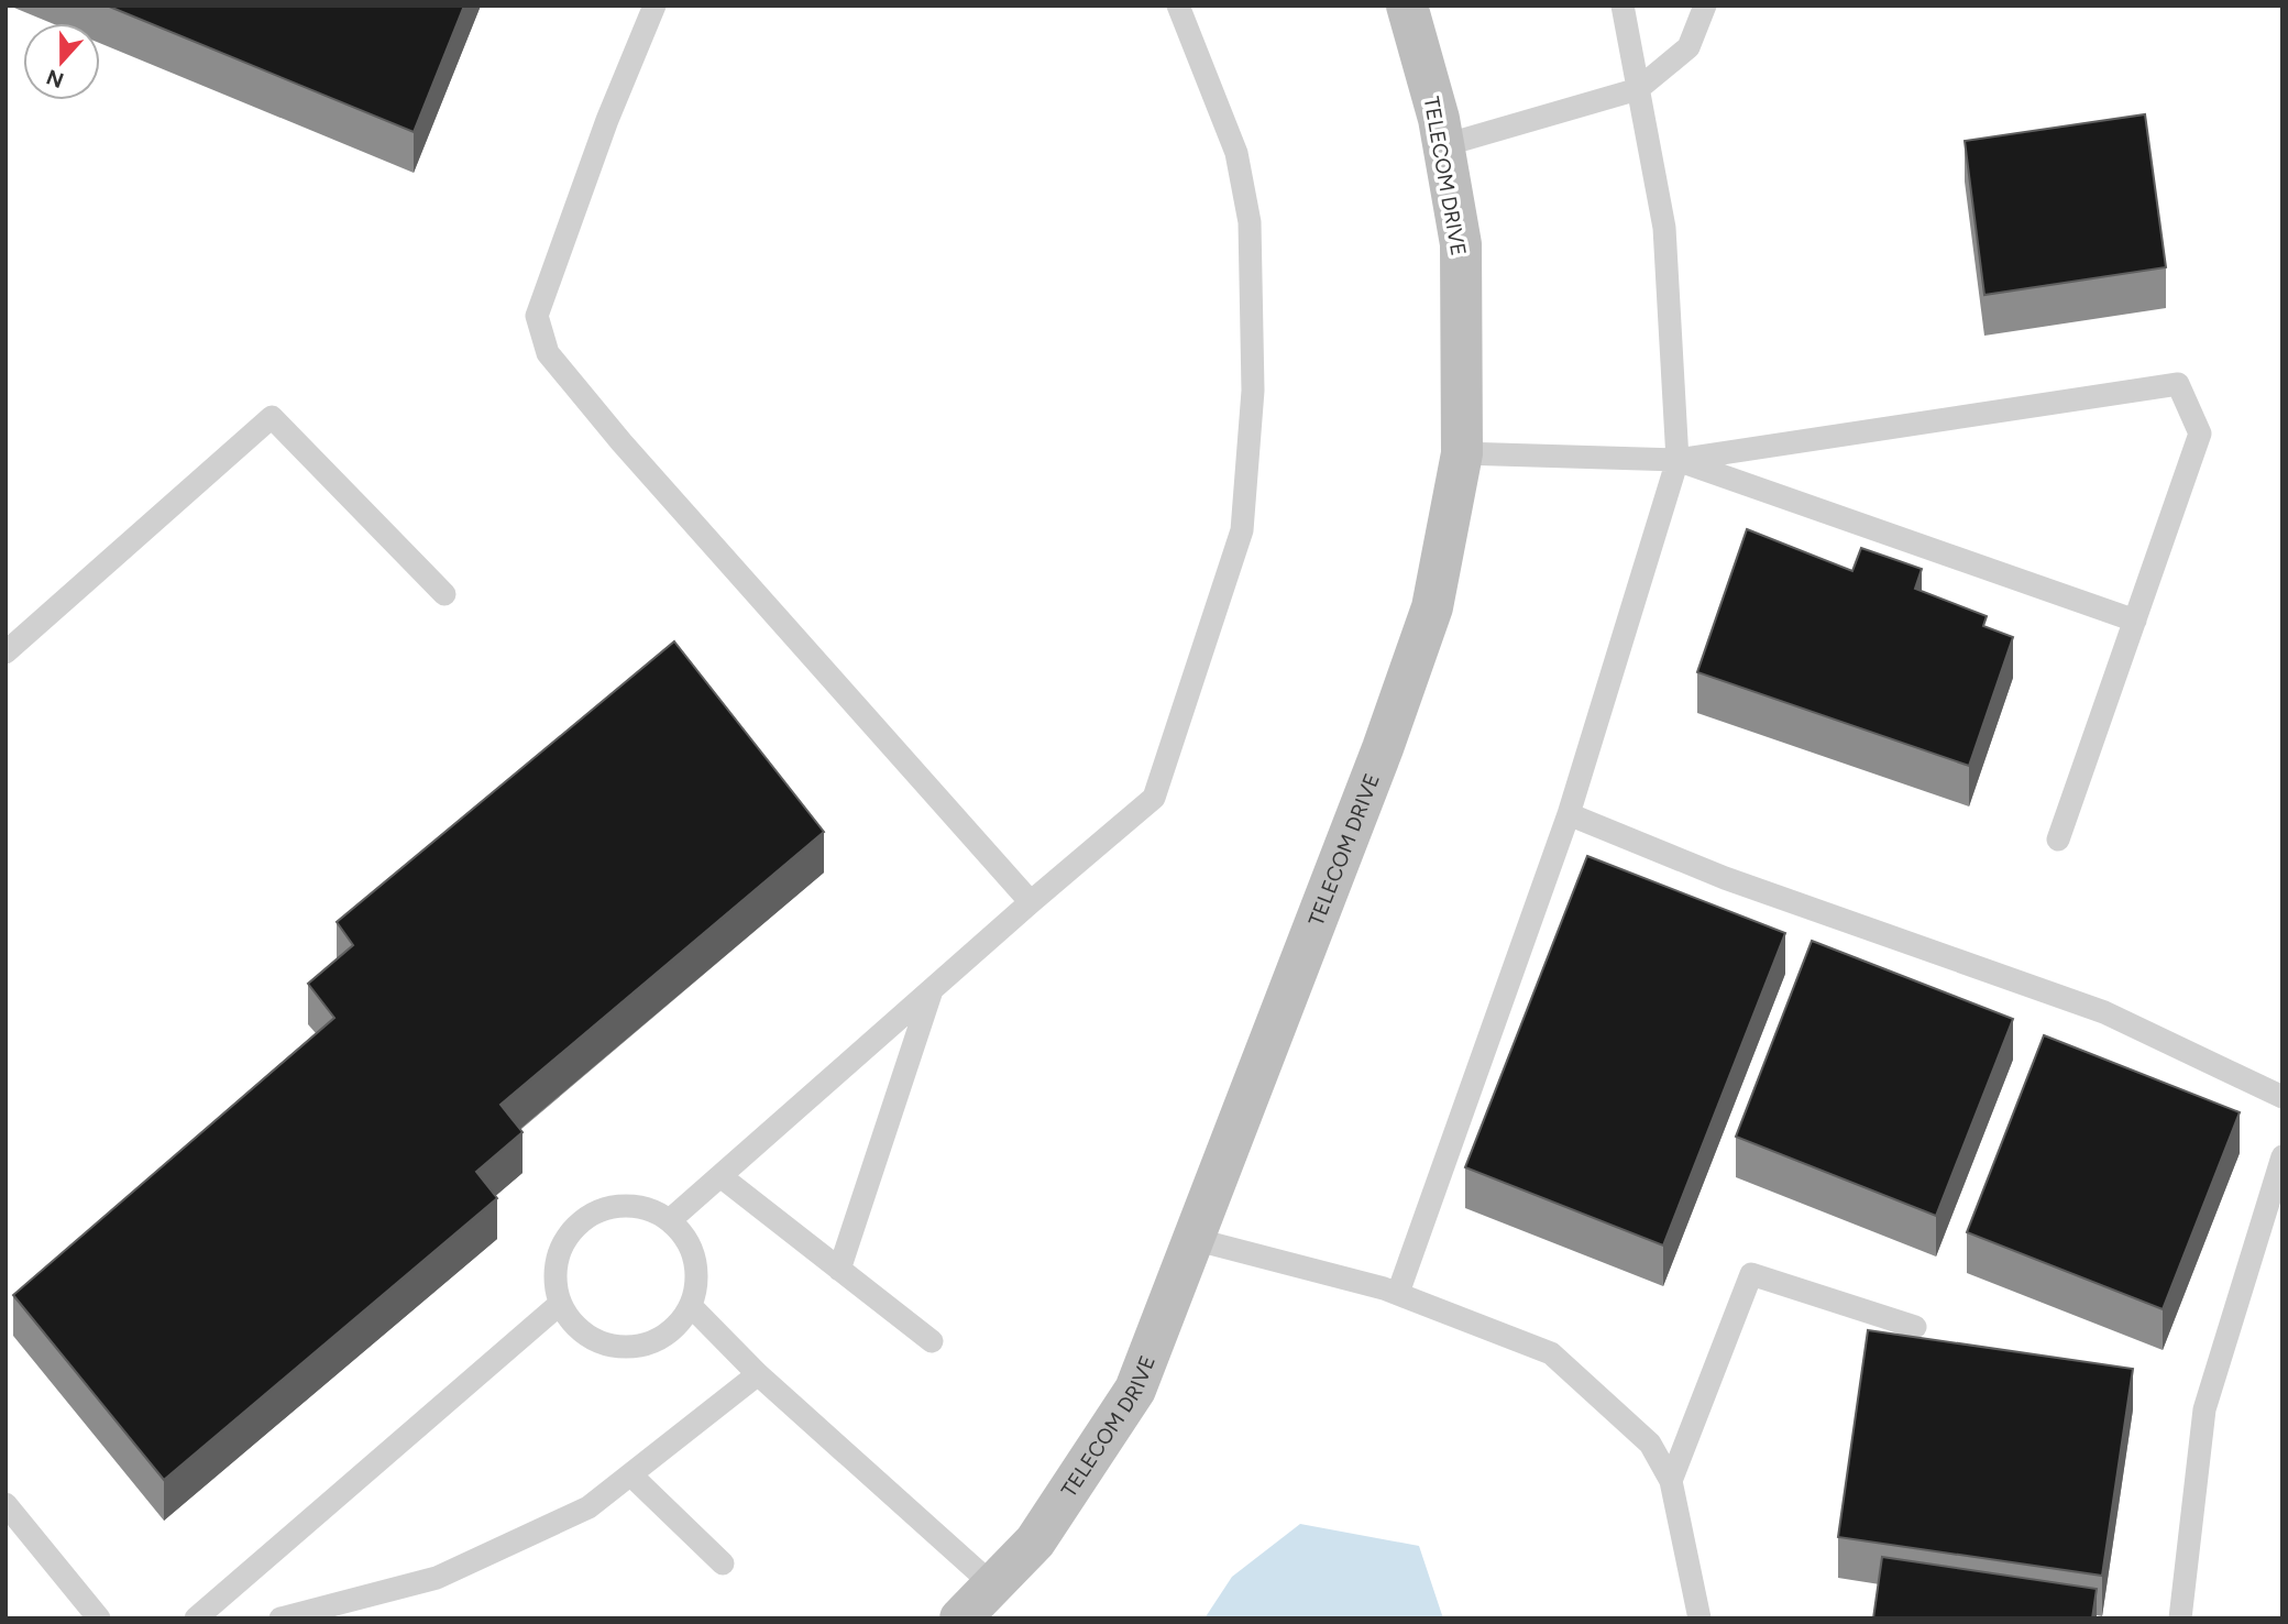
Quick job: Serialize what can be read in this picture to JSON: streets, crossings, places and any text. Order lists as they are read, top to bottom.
{
  "streets": {
    "street": ["TELECOM DRIVE"]
  },
  "north": "bottom"
}
